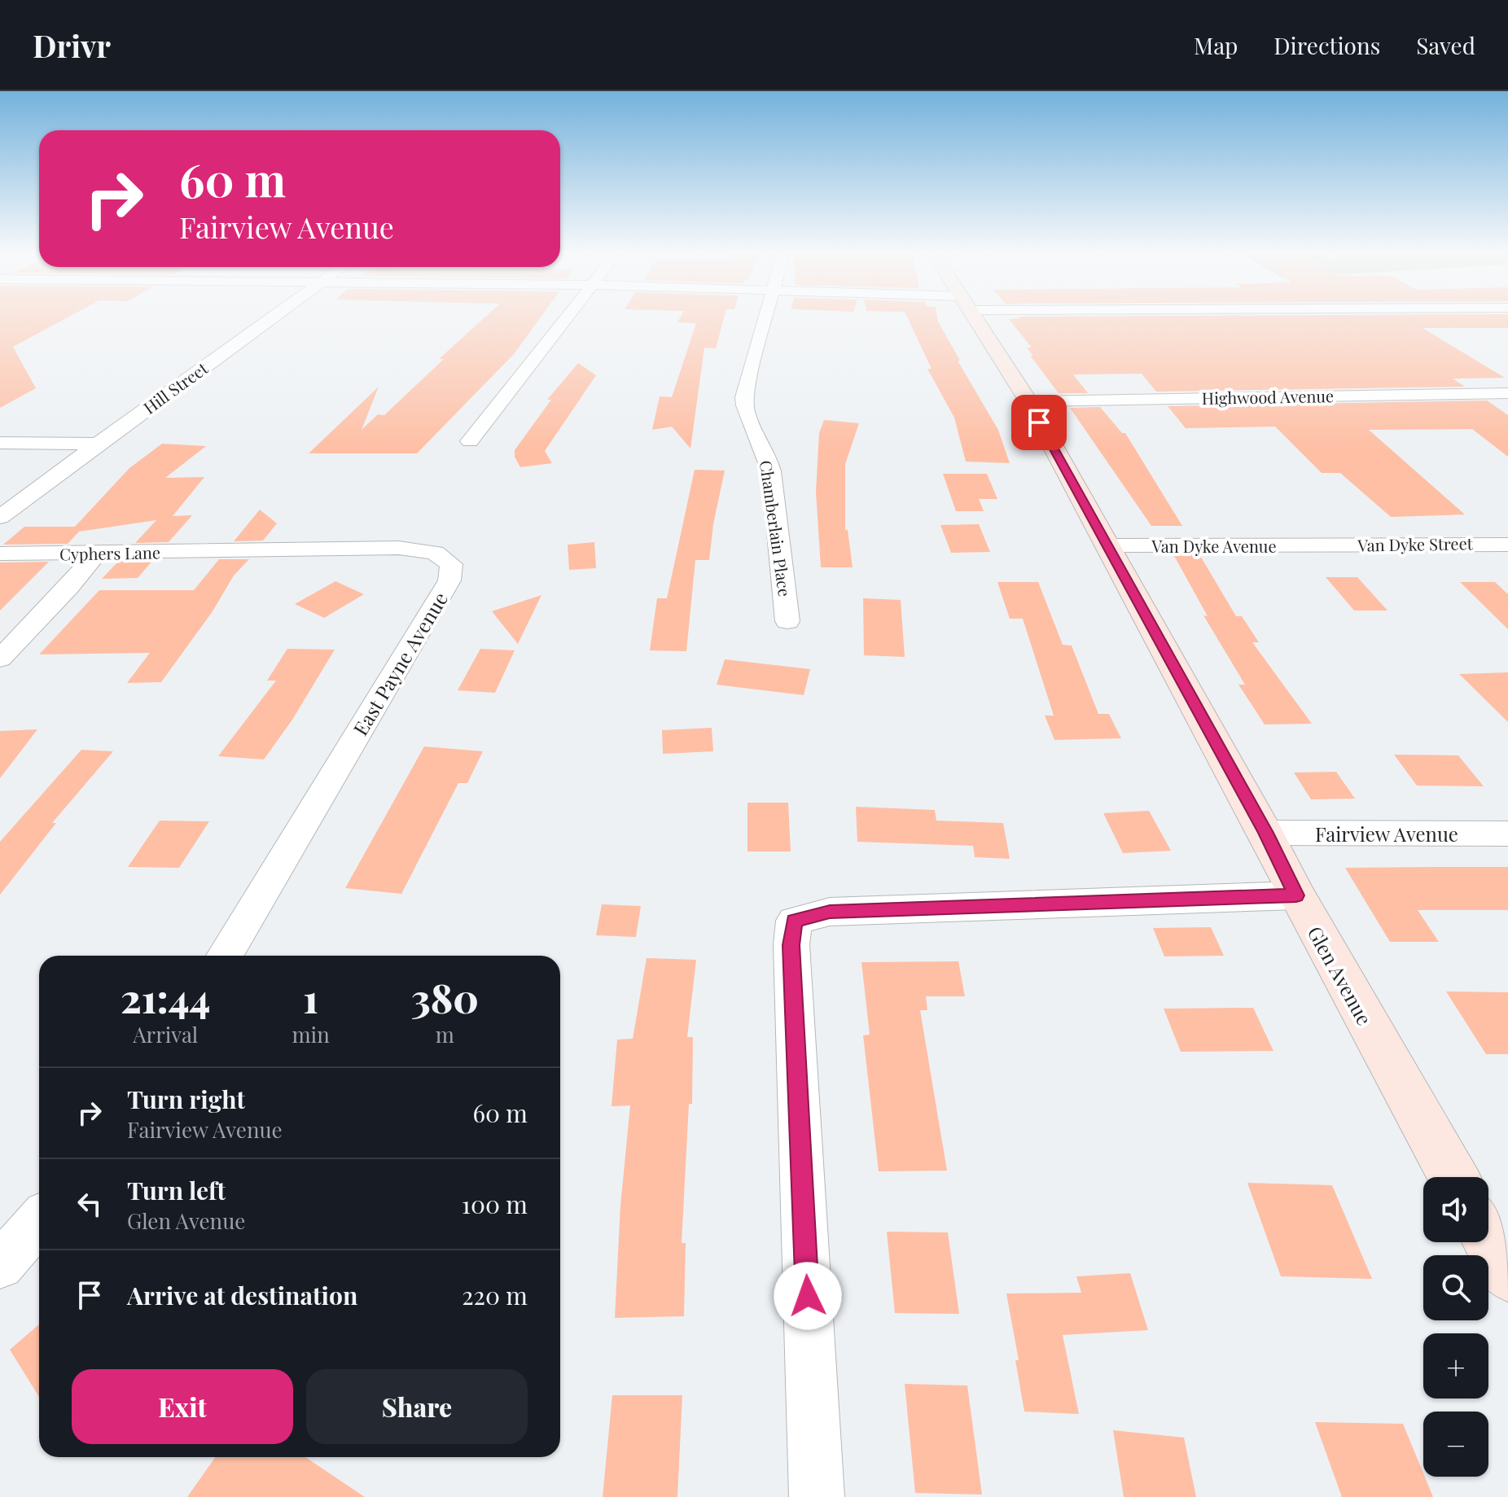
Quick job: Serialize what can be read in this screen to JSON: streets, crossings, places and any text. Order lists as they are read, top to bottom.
{
  "streets": {
    "street": [
      "Hill Street",
      "Highwood Avenue",
      "Chamberlain Place",
      "Van Dyke Street",
      "Van Dyke Avenue",
      "Cyphers Lane",
      "East Payne Avenue",
      "Fairview Avenue",
      "Glen Avenue"
    ]
  },
  "crossings": [
    ["Highwood Avenue", "Glen Avenue"],
    ["Van Dyke Street", "Van Dyke Avenue"],
    ["Van Dyke Avenue", "Glen Avenue"],
    ["Cyphers Lane", "East Payne Avenue"],
    ["Fairview Avenue", "Glen Avenue"]
  ],
  "page": {
    "header": "Drivr",
    "nav": ["Map", "Directions", "Saved"],
    "turn": ["60 m", "Fairview Avenue"],
    "eta": [
      "21:44",
      "Arrival",
      "1",
      "min",
      "380",
      "m"
    ],
    "list": [
      {
        "name": "Turn right",
        "note": "Fairview Avenue",
        "value": "60 m"
      },
      {
        "name": "Turn left",
        "note": "Glen Avenue",
        "value": "100 m"
      },
      {
        "name": "Arrive at destination",
        "value": "220 m"
      }
    ],
    "map_buttons": ["+", "−"],
    "buttons": ["Exit", "Share"]
  }
}
